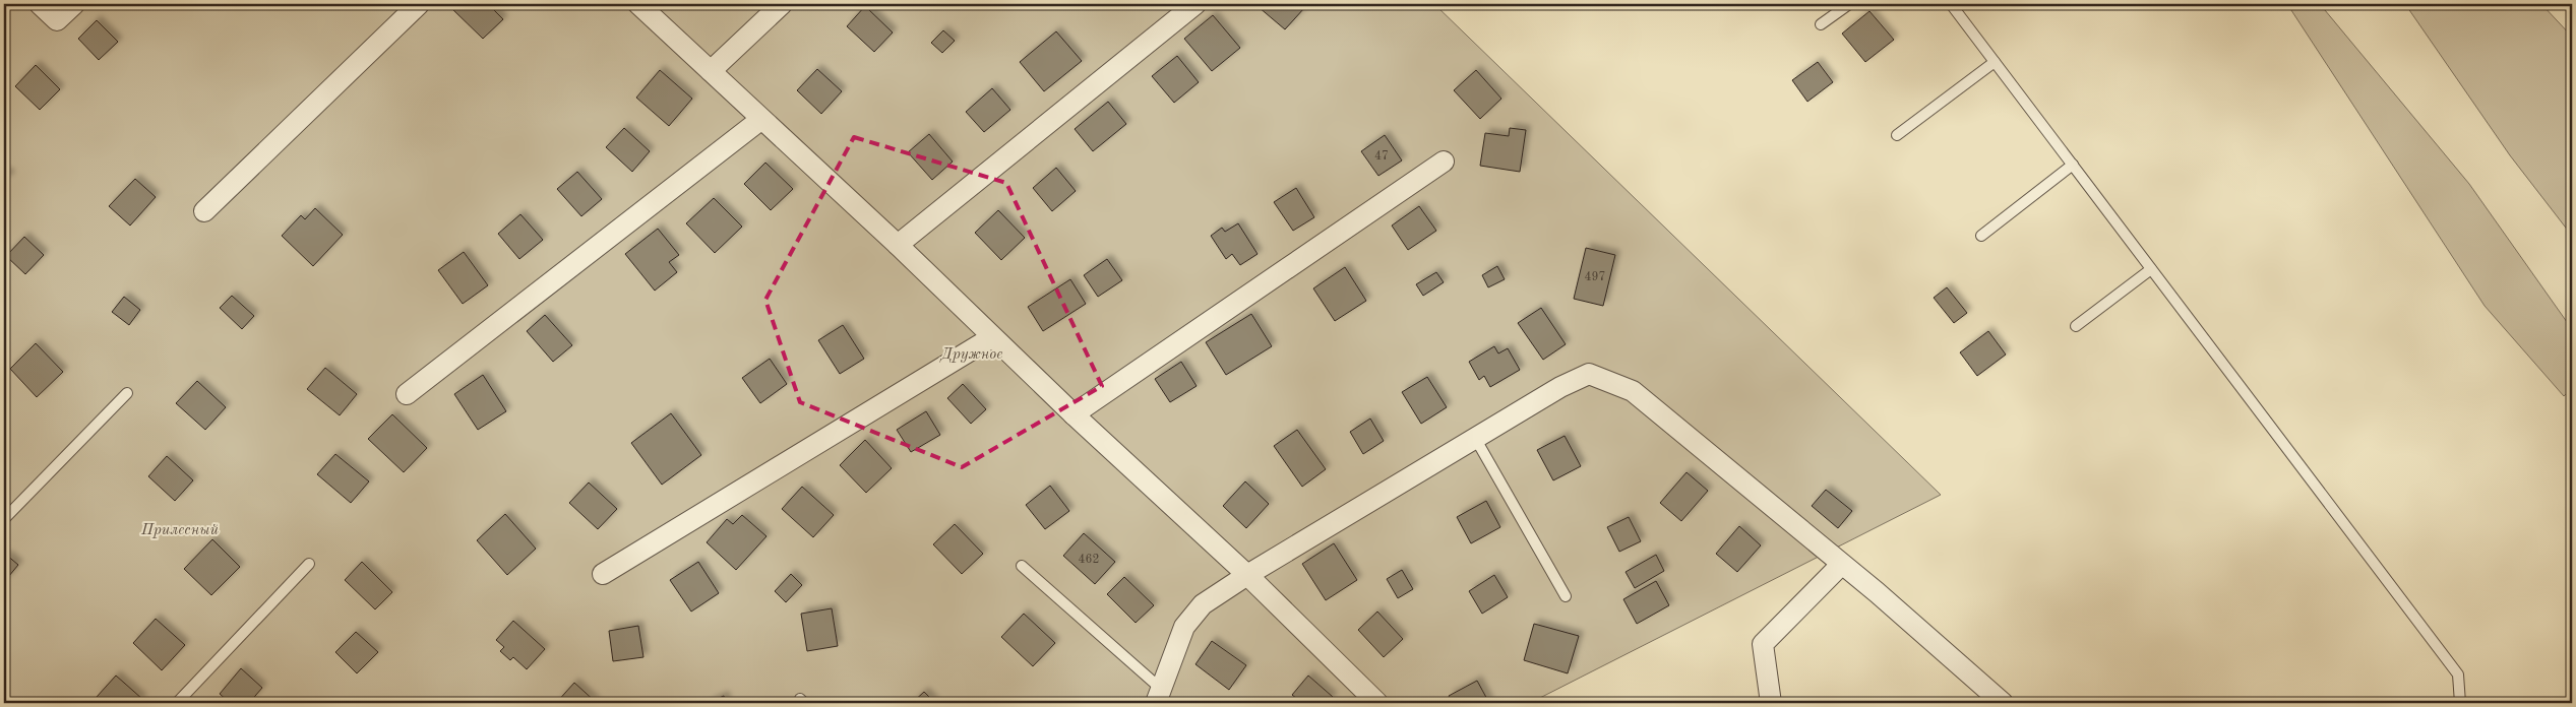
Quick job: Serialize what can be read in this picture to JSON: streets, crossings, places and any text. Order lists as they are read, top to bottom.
{
  "parks": ["Дружное", "Прилесный"],
  "house_numbers": ["47", "497", "462"]
}
